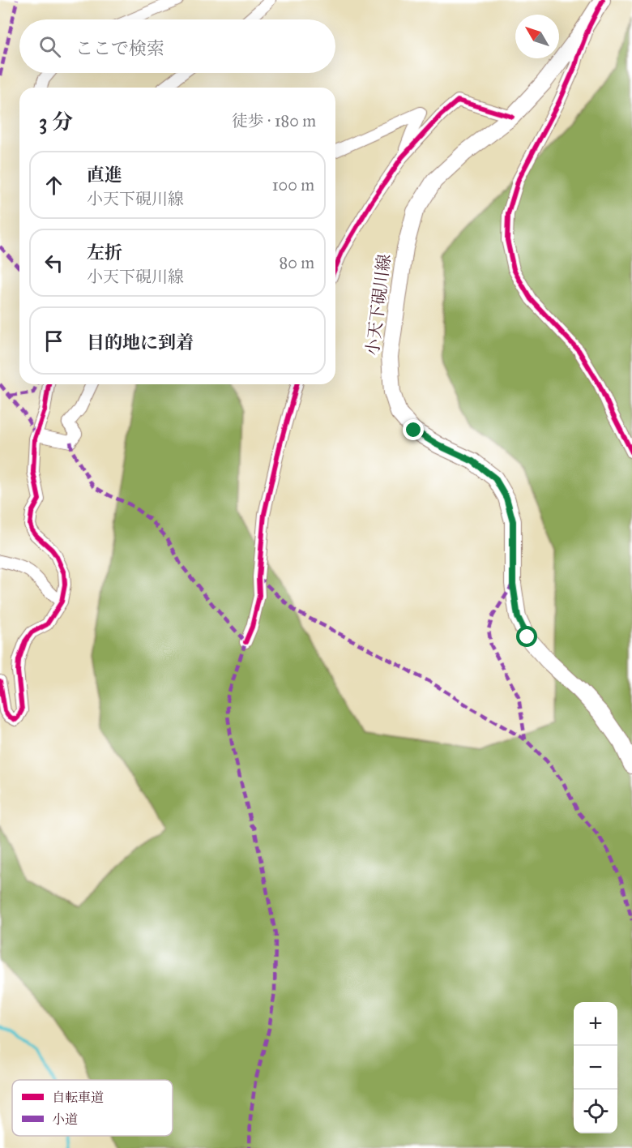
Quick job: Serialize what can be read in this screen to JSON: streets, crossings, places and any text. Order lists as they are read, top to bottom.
{
  "streets": {
    "main road": ["小天下硯川線"]
  },
  "legend": ["自転車道", "小道"],
  "north": "top left",
  "page": {
    "search": "ここで検索",
    "heading": ["3 分", "徒歩 · 180 m"],
    "list": [
      ["直進", "小天下硯川線", "100 m"],
      ["左折", "小天下硯川線", "80 m"],
      "目的地に到着"
    ],
    "map_buttons": ["+", "−"]
  }
}
